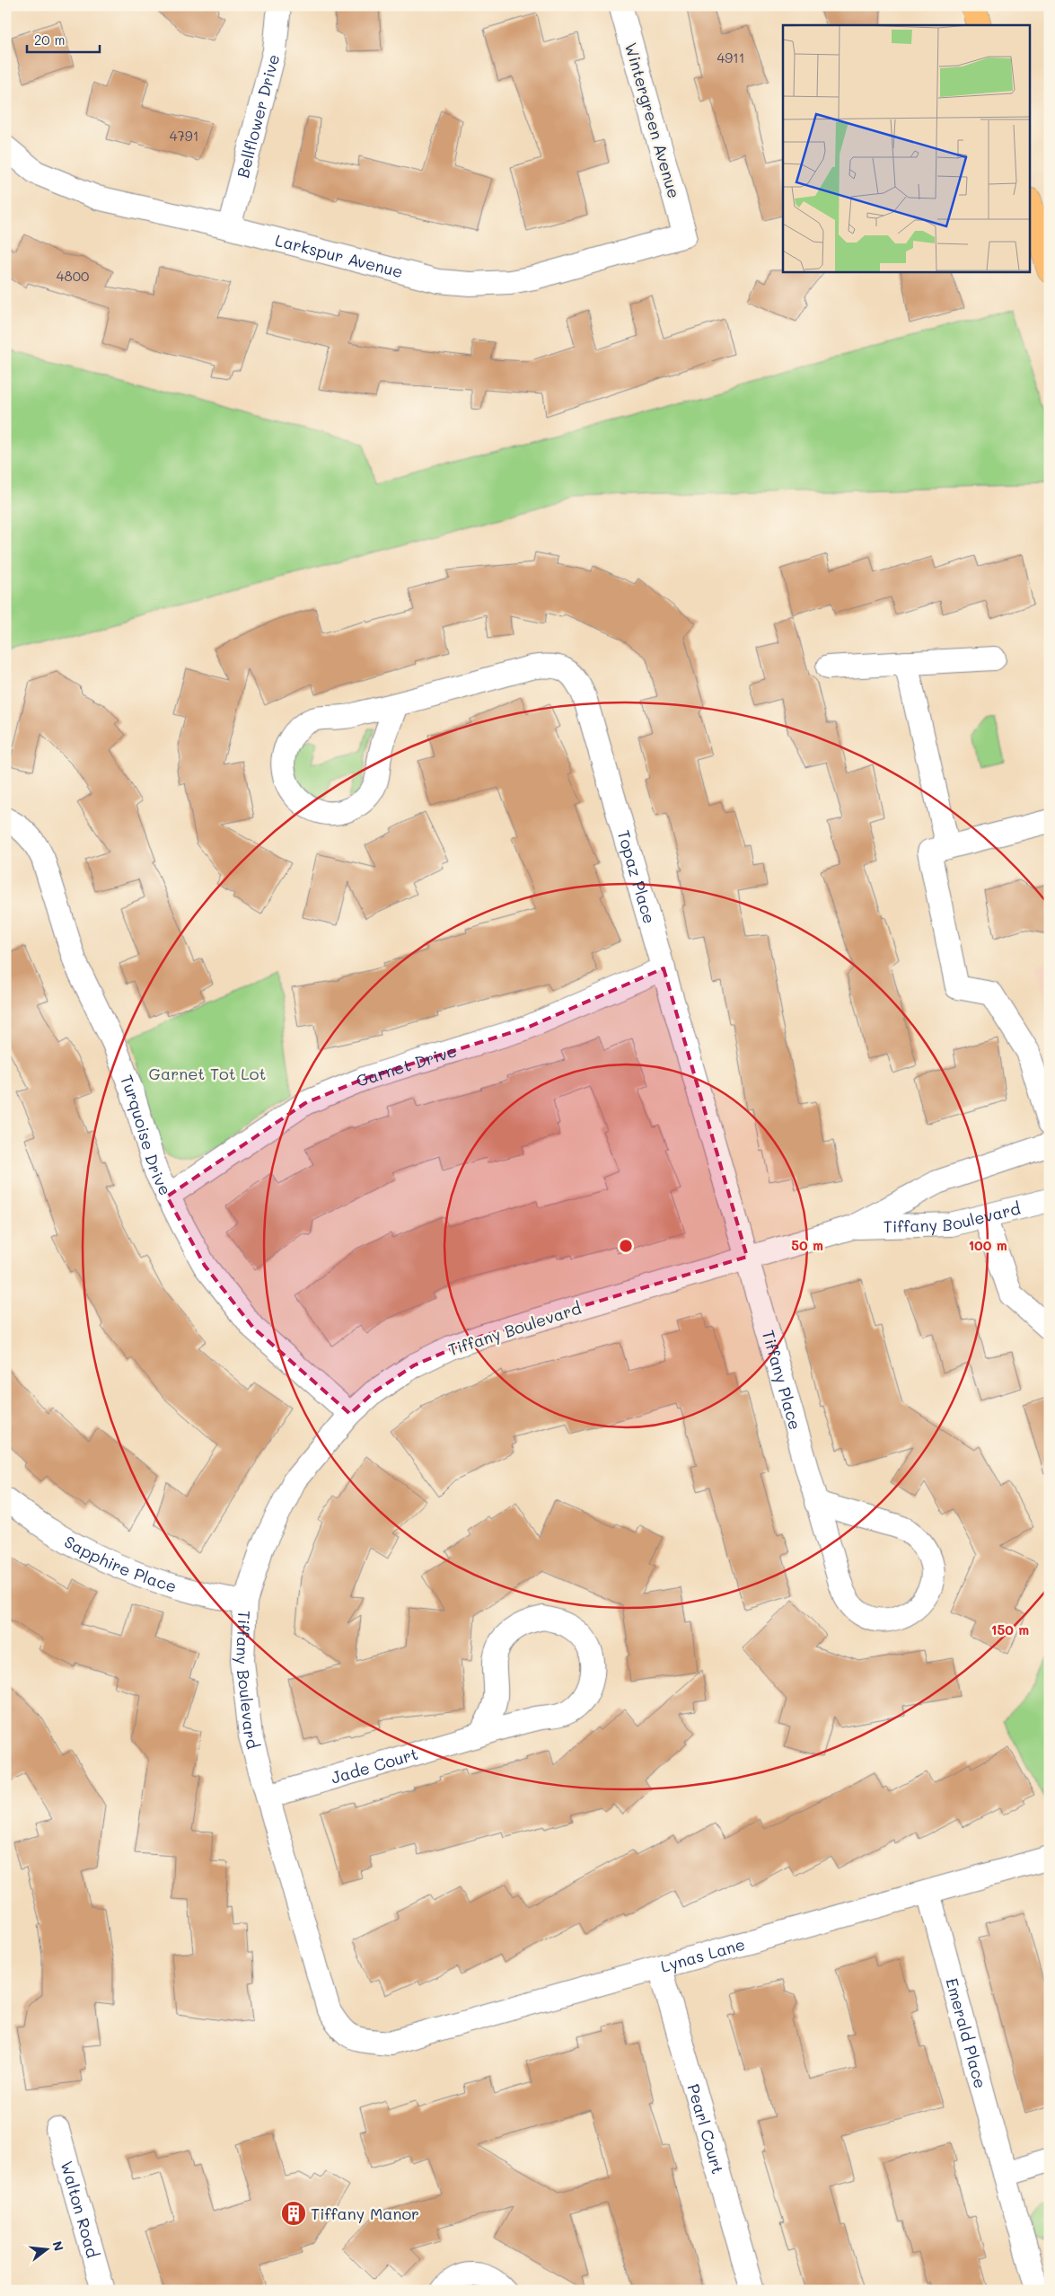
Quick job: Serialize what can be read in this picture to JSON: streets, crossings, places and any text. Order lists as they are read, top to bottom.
{
  "streets": {
    "street": [
      "Bellflower Drive",
      "Wintergreen Avenue",
      "Larkspur Avenue",
      "Topaz Place",
      "Garnet Drive",
      "Turquoise Drive",
      "Tiffany Boulevard",
      "Tiffany Place",
      "Sapphire Place",
      "Jade Court",
      "Lynas Lane",
      "Emerald Place",
      "Pearl Court",
      "Walton Road"
    ]
  },
  "crossings": [
    ["Bellflower Drive", "Larkspur Avenue"],
    ["Wintergreen Avenue", "Larkspur Avenue"],
    ["Topaz Place", "Garnet Drive"],
    ["Topaz Place", "Tiffany Boulevard"],
    ["Topaz Place", "Tiffany Place"],
    ["Garnet Drive", "Turquoise Drive"],
    ["Turquoise Drive", "Tiffany Boulevard"],
    ["Tiffany Boulevard", "Tiffany Place"],
    ["Tiffany Boulevard", "Sapphire Place"],
    ["Tiffany Boulevard", "Jade Court"],
    ["Tiffany Boulevard", "Lynas Lane"],
    ["Lynas Lane", "Emerald Place"],
    ["Lynas Lane", "Pearl Court"]
  ],
  "parks": ["Garnet Tot Lot"],
  "places": {
    "building": ["Tiffany Manor"]
  },
  "house_numbers": ["4911", "4791", "4800"],
  "scale_bar": "20 m",
  "north": "right",
  "rings": ["50 m", "100 m", "150 m"]
}
